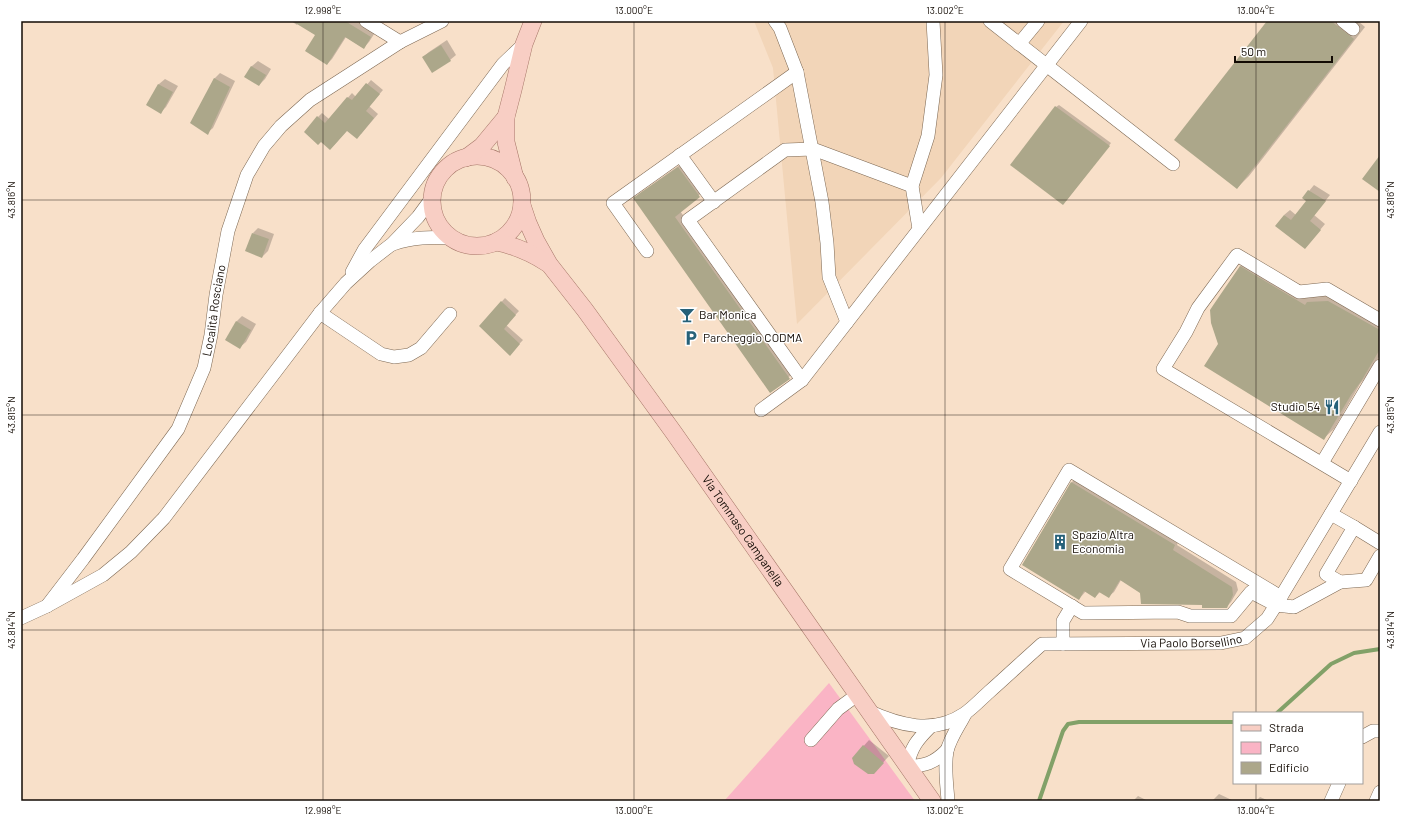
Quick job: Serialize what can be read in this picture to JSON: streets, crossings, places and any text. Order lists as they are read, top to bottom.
{
  "streets": {
    "main road": ["Via Tommaso Campanella"],
    "street": ["Località Rosciano", "Via Paolo Borsellino"]
  },
  "crossings": [
    ["Località Rosciano", "Via Tommaso Campanella"],
    ["Via Tommaso Campanella", "Via Paolo Borsellino"]
  ],
  "places": {
    "bar": ["Bar Monica"],
    "parking": ["Parcheggio CODMA"],
    "restaurant": ["Studio 54"],
    "building": ["Spazio Altra Economia"]
  },
  "legend": ["Strada", "Parco", "Edificio"],
  "scale_bar": "50 m",
  "coordinates": [
    "12.998°E",
    "13.000°E",
    "13.002°E",
    "13.004°E",
    "43.816°N",
    "43.815°N",
    "43.814°N"
  ]
}
